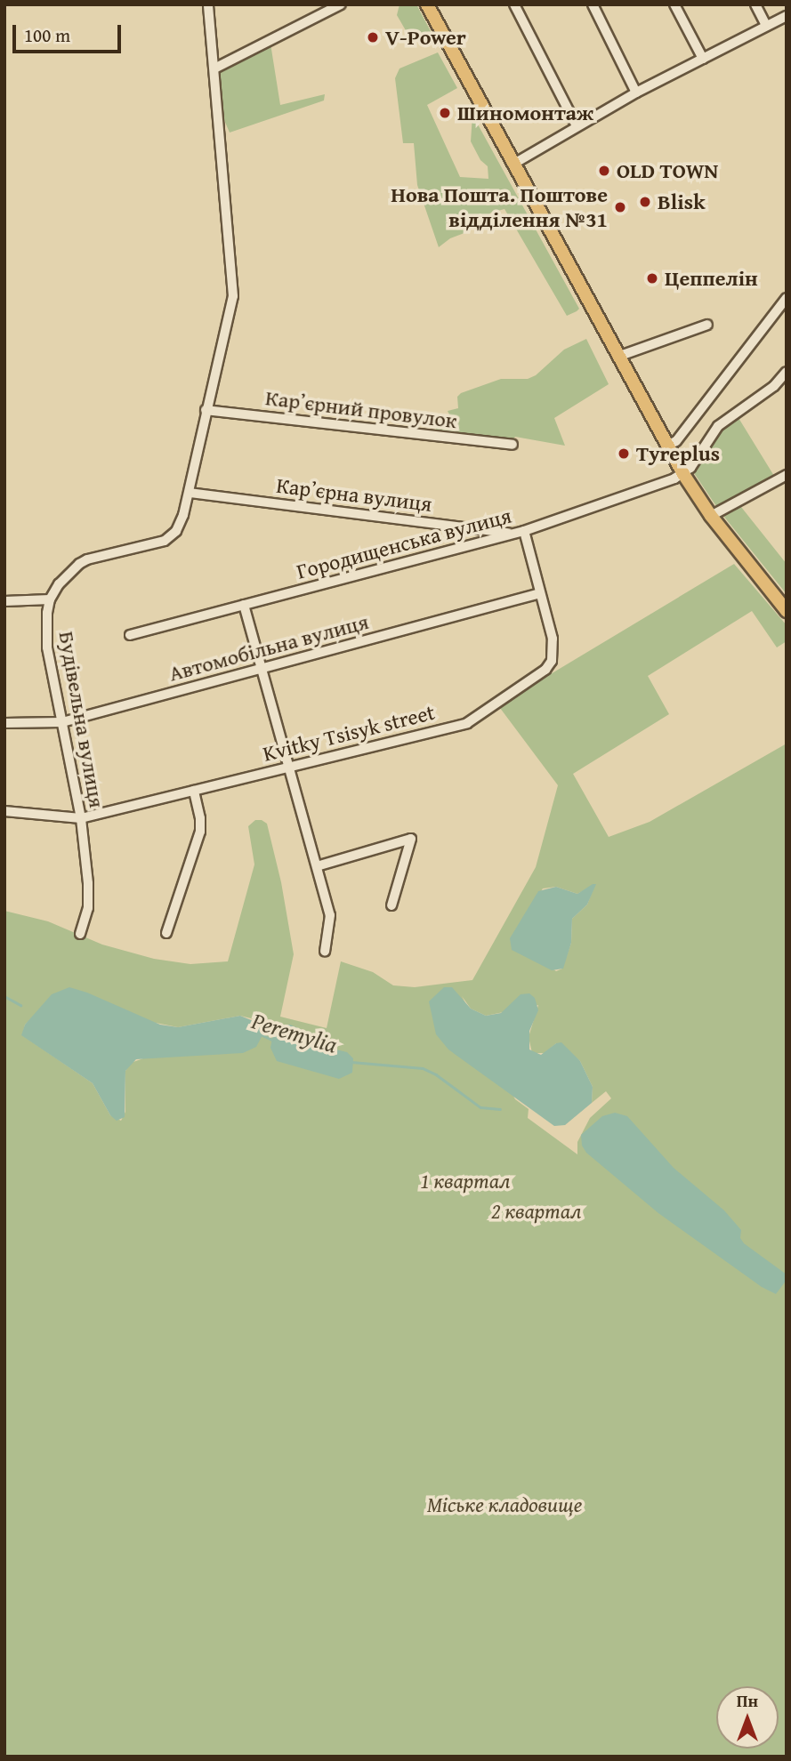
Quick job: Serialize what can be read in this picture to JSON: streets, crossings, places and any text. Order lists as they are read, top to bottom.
{
  "streets": {
    "street": [
      "Карʼєрний провулок",
      "Карʼєрна вулиця",
      "Городищенська вулиця",
      "Автомобільна вулиця",
      "Будівельна вулиця",
      "Kvitky Tsisyk street"
    ]
  },
  "crossings": [
    ["Карʼєрна вулиця", "Городищенська вулиця"],
    ["Карʼєрна вулиця", "Kvitky Tsisyk street"],
    ["Городищенська вулиця", "Kvitky Tsisyk street"],
    ["Автомобільна вулиця", "Будівельна вулиця"],
    ["Автомобільна вулиця", "Kvitky Tsisyk street"],
    ["Будівельна вулиця", "Kvitky Tsisyk street"]
  ],
  "water": ["Peremylia"],
  "parks": ["1 квартал", "2 квартал", "Міське кладовище"],
  "places": [
    "V-Power",
    "Шиномонтаж",
    "OLD TOWN",
    "Blisk",
    "Нова Пошта. Поштове відділення №31",
    "Цеппелін",
    "Tyreplus"
  ],
  "scale_bar": "100 m",
  "north": "top"
}
